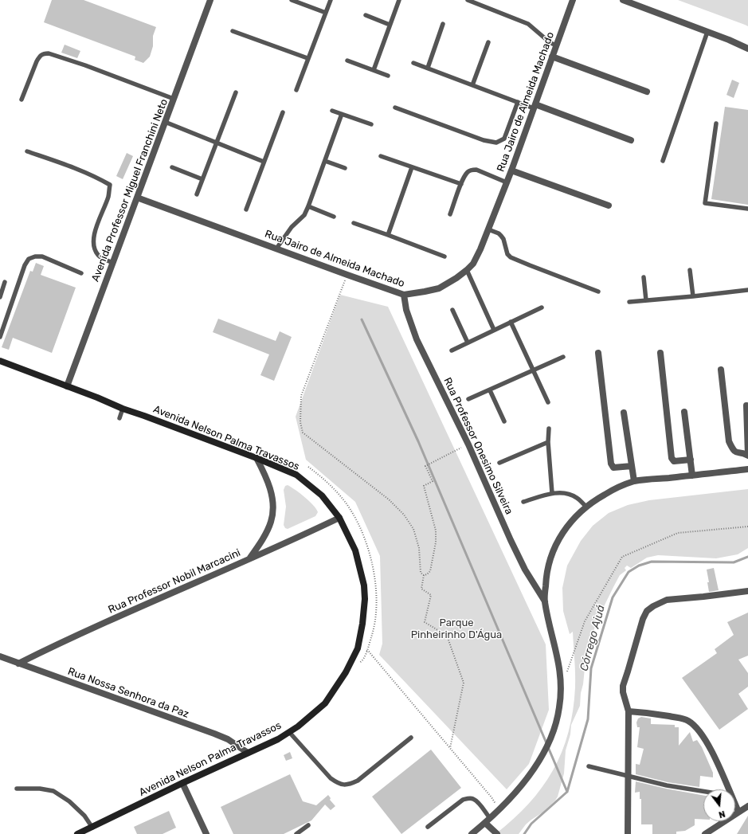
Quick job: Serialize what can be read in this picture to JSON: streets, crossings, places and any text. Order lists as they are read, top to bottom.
{
  "streets": {
    "street": [
      "Rua Jairo de Almeida Machado",
      "Avenida Professor Miguel Franchini Neto",
      "Avenida Nelson Palma Travassos",
      "Rua Professor Onesimo Silveira",
      "Rua Professor Nobil Marcacini",
      "Rua Nossa Senhora da Paz"
    ]
  },
  "crossings": [
    ["Rua Jairo de Almeida Machado", "Avenida Professor Miguel Franchini Neto"],
    ["Rua Jairo de Almeida Machado", "Rua Professor Onesimo Silveira"],
    ["Avenida Professor Miguel Franchini Neto", "Avenida Nelson Palma Travassos"],
    ["Avenida Nelson Palma Travassos", "Rua Professor Nobil Marcacini"],
    ["Avenida Nelson Palma Travassos", "Rua Nossa Senhora da Paz"],
    ["Rua Professor Nobil Marcacini", "Rua Nossa Senhora da Paz"]
  ],
  "water": ["Córrego Ajuá"],
  "parks": ["Parque Pinheirinho D'Água"],
  "north": "bottom"
}
